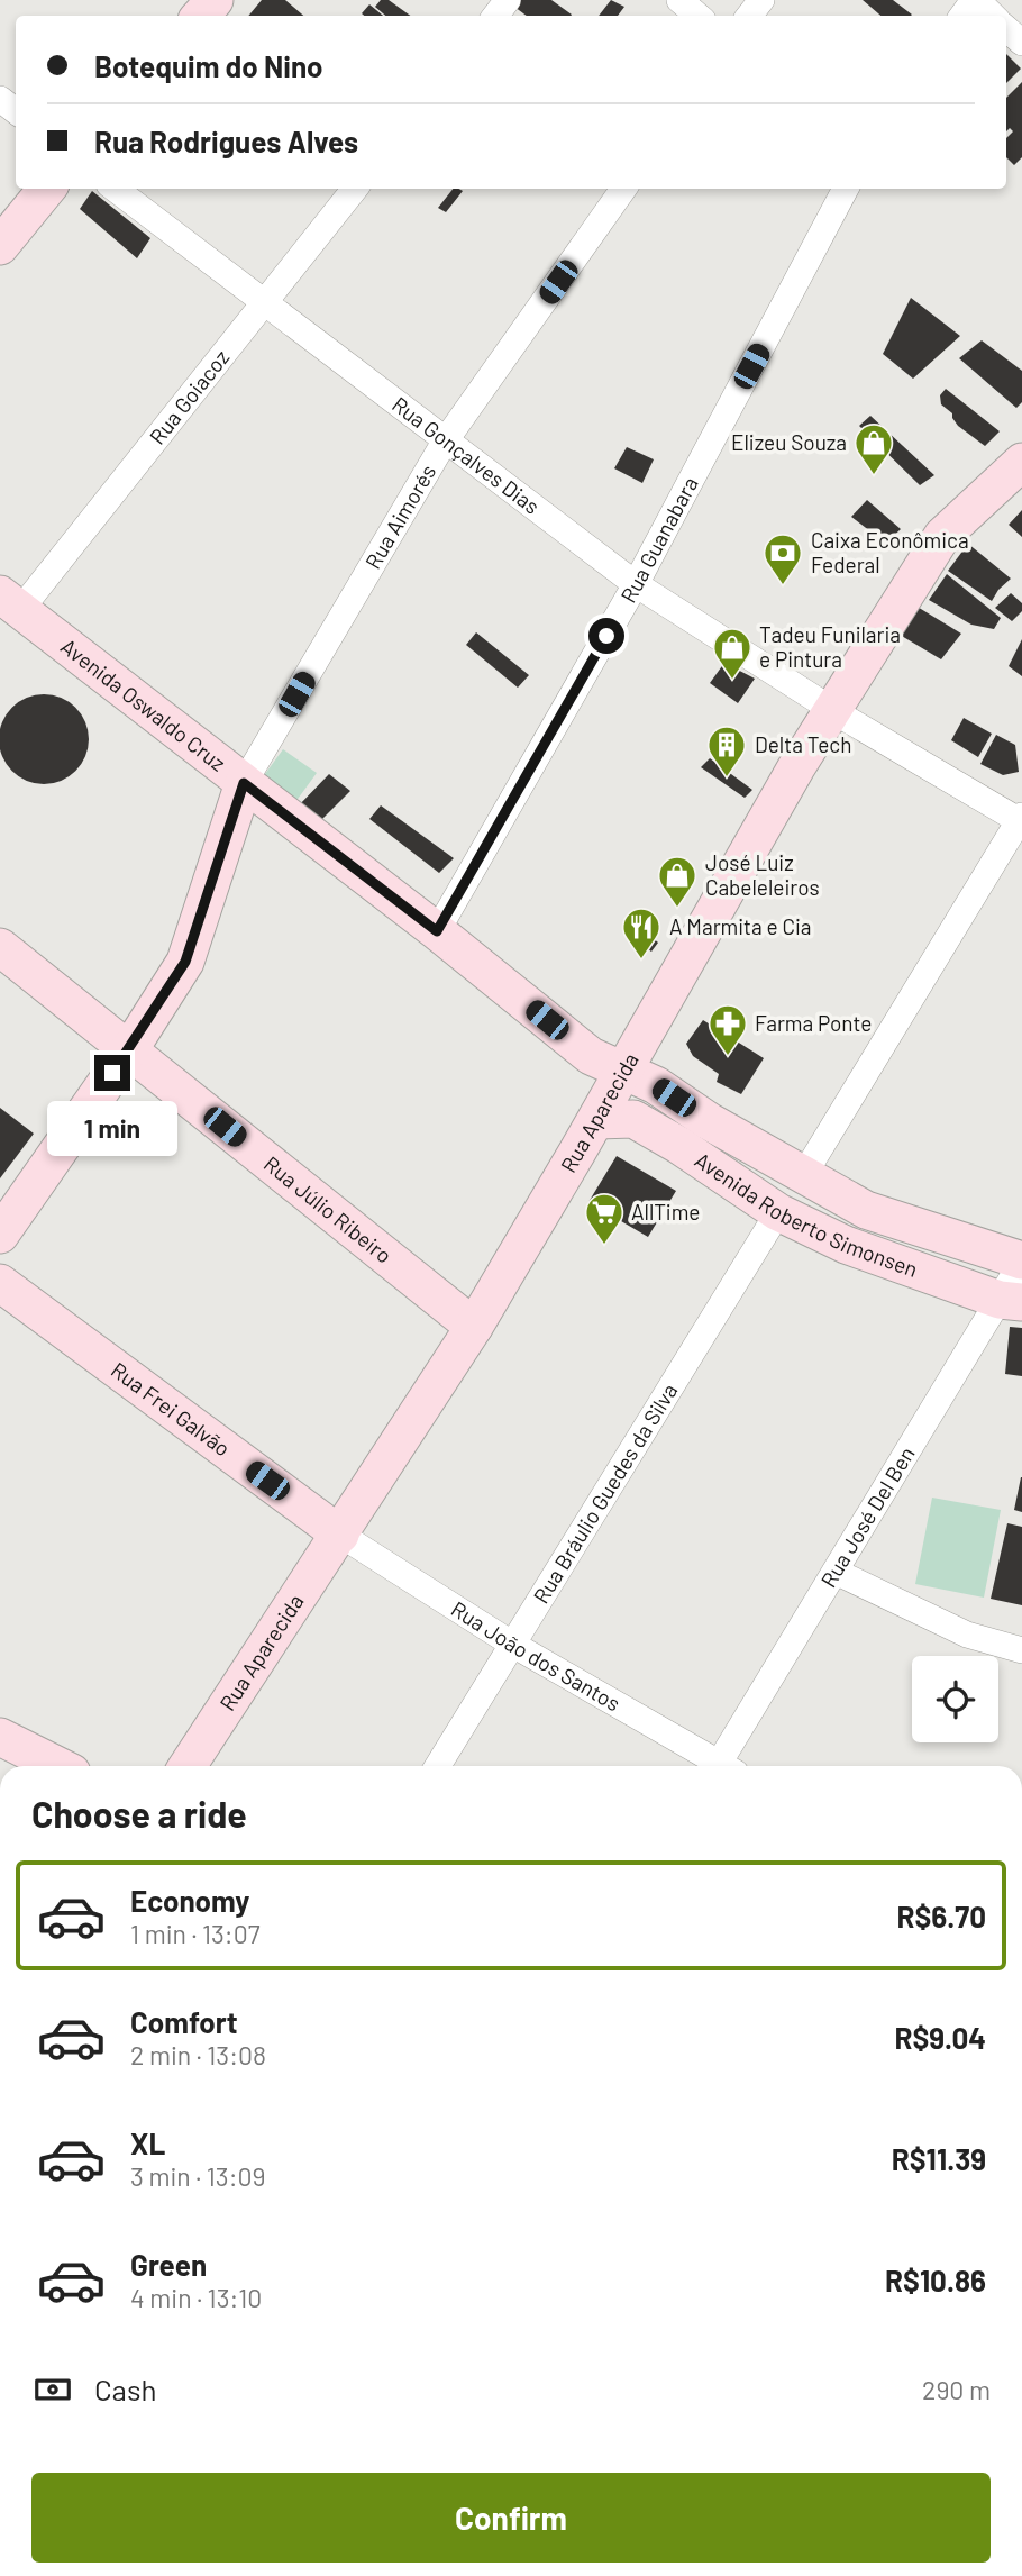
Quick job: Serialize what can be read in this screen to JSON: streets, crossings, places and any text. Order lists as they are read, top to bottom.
{
  "streets": {
    "main road": [
      "Avenida Oswaldo Cruz",
      "Rua Aparecida",
      "Rua Júlio Ribeiro",
      "Avenida Roberto Simonsen",
      "Rua Frei Galvão"
    ],
    "street": [
      "Rua Goiacoz",
      "Rua Gonçalves Dias",
      "Rua Aimorés",
      "Rua Guanabara",
      "Rua Bráulio Guedes da Silva",
      "Rua José Del Ben",
      "Rua João dos Santos"
    ]
  },
  "crossings": [
    ["Rua Goiacoz", "Rua Gonçalves Dias"],
    ["Rua Goiacoz", "Avenida Oswaldo Cruz"],
    ["Rua Gonçalves Dias", "Rua Aimorés"],
    ["Rua Gonçalves Dias", "Rua Guanabara"],
    ["Rua Gonçalves Dias", "Rua Aparecida"],
    ["Rua Aimorés", "Avenida Oswaldo Cruz"],
    ["Rua Guanabara", "Avenida Oswaldo Cruz"],
    ["Avenida Oswaldo Cruz", "Rua Aparecida"],
    ["Avenida Oswaldo Cruz", "Avenida Roberto Simonsen"],
    ["Rua Aparecida", "Rua Júlio Ribeiro"],
    ["Rua Aparecida", "Avenida Roberto Simonsen"],
    ["Rua Aparecida", "Rua Frei Galvão"],
    ["Rua Aparecida", "Rua João dos Santos"],
    ["Avenida Roberto Simonsen", "Rua Bráulio Guedes da Silva"],
    ["Avenida Roberto Simonsen", "Rua José Del Ben"],
    ["Rua Frei Galvão", "Rua João dos Santos"],
    ["Rua Bráulio Guedes da Silva", "Rua João dos Santos"]
  ],
  "places": {
    "shop": ["Elizeu Souza", "Tadeu Funilaria e Pintura", "José Luiz Cabeleleiros"],
    "bank": ["Caixa Econômica Federal"],
    "building": ["Delta Tech"],
    "restaurant": ["A Marmita e Cia"],
    "pharmacy": ["Farma Ponte"],
    "supermarket": ["AllTime"]
  },
  "page": {
    "banner": ["Botequim do Nino", "Rua Rodrigues Alves"],
    "bubble": "1 min",
    "heading": "Choose a ride",
    "list": [
      {
        "name": "Economy",
        "note": "1 min · 13:07",
        "value": "R$6.70"
      },
      {
        "name": "Comfort",
        "note": "2 min · 13:08",
        "value": "R$9.04"
      },
      {
        "name": "XL",
        "note": "3 min · 13:09",
        "value": "R$11.39"
      },
      {
        "name": "Green",
        "note": "4 min · 13:10",
        "value": "R$10.86"
      }
    ],
    "pay": ["Cash", "290 m"],
    "buttons": "Confirm"
  }
}
